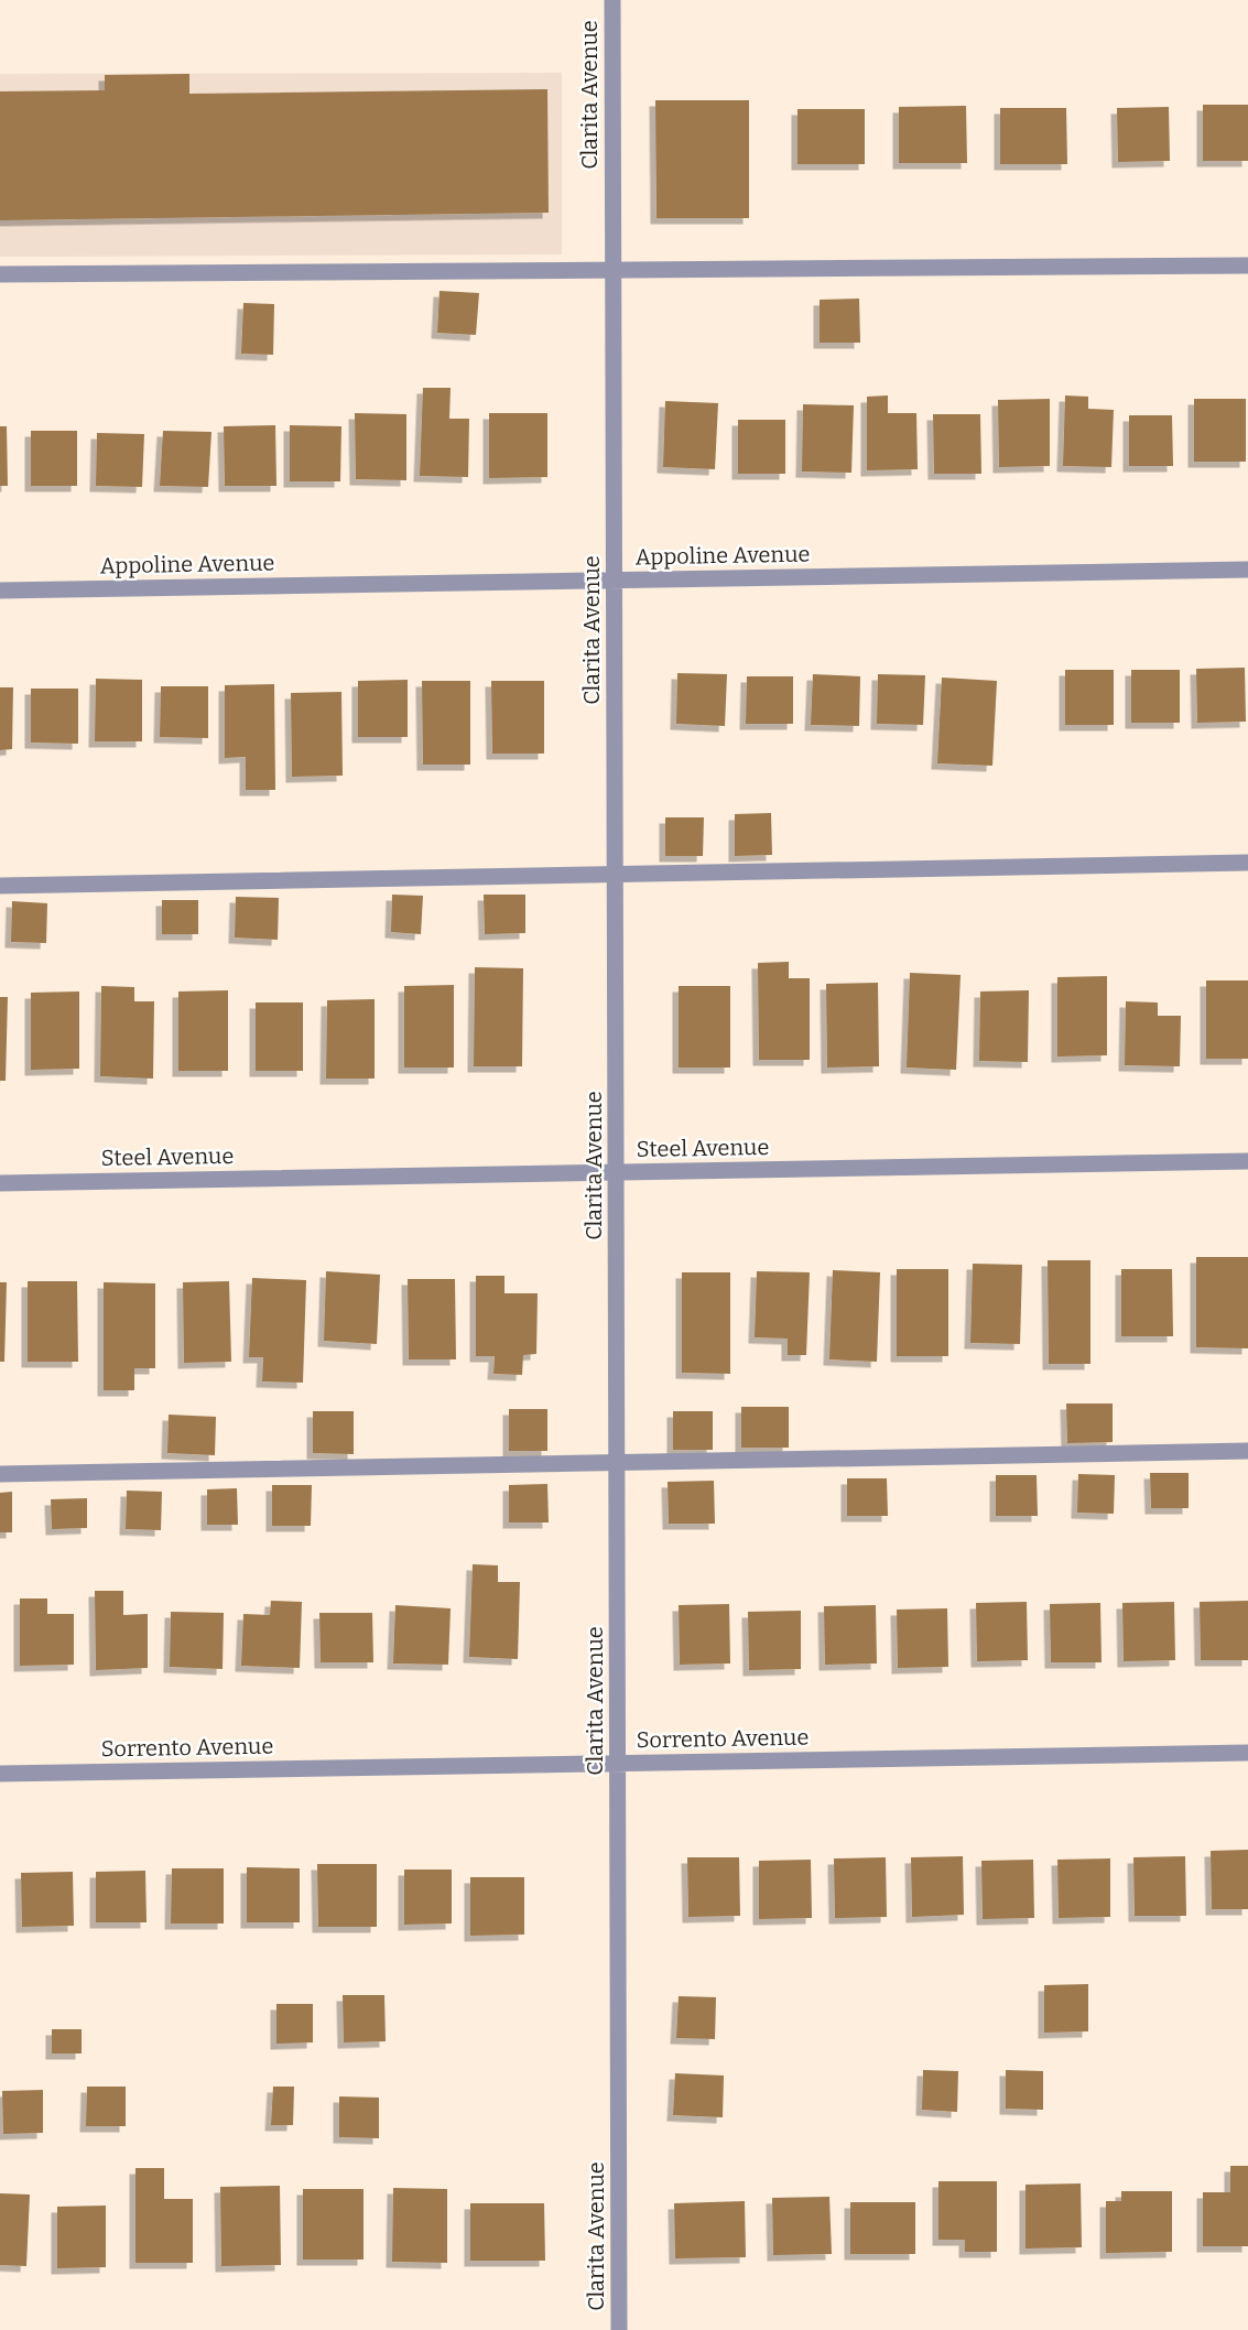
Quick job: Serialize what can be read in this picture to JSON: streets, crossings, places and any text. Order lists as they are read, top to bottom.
{
  "streets": {
    "street": [
      "Clarita Avenue",
      "Appoline Avenue",
      "Steel Avenue",
      "Sorrento Avenue"
    ]
  },
  "crossings": [
    ["Clarita Avenue", "Appoline Avenue"],
    ["Clarita Avenue", "Steel Avenue"],
    ["Clarita Avenue", "Sorrento Avenue"]
  ]
}
